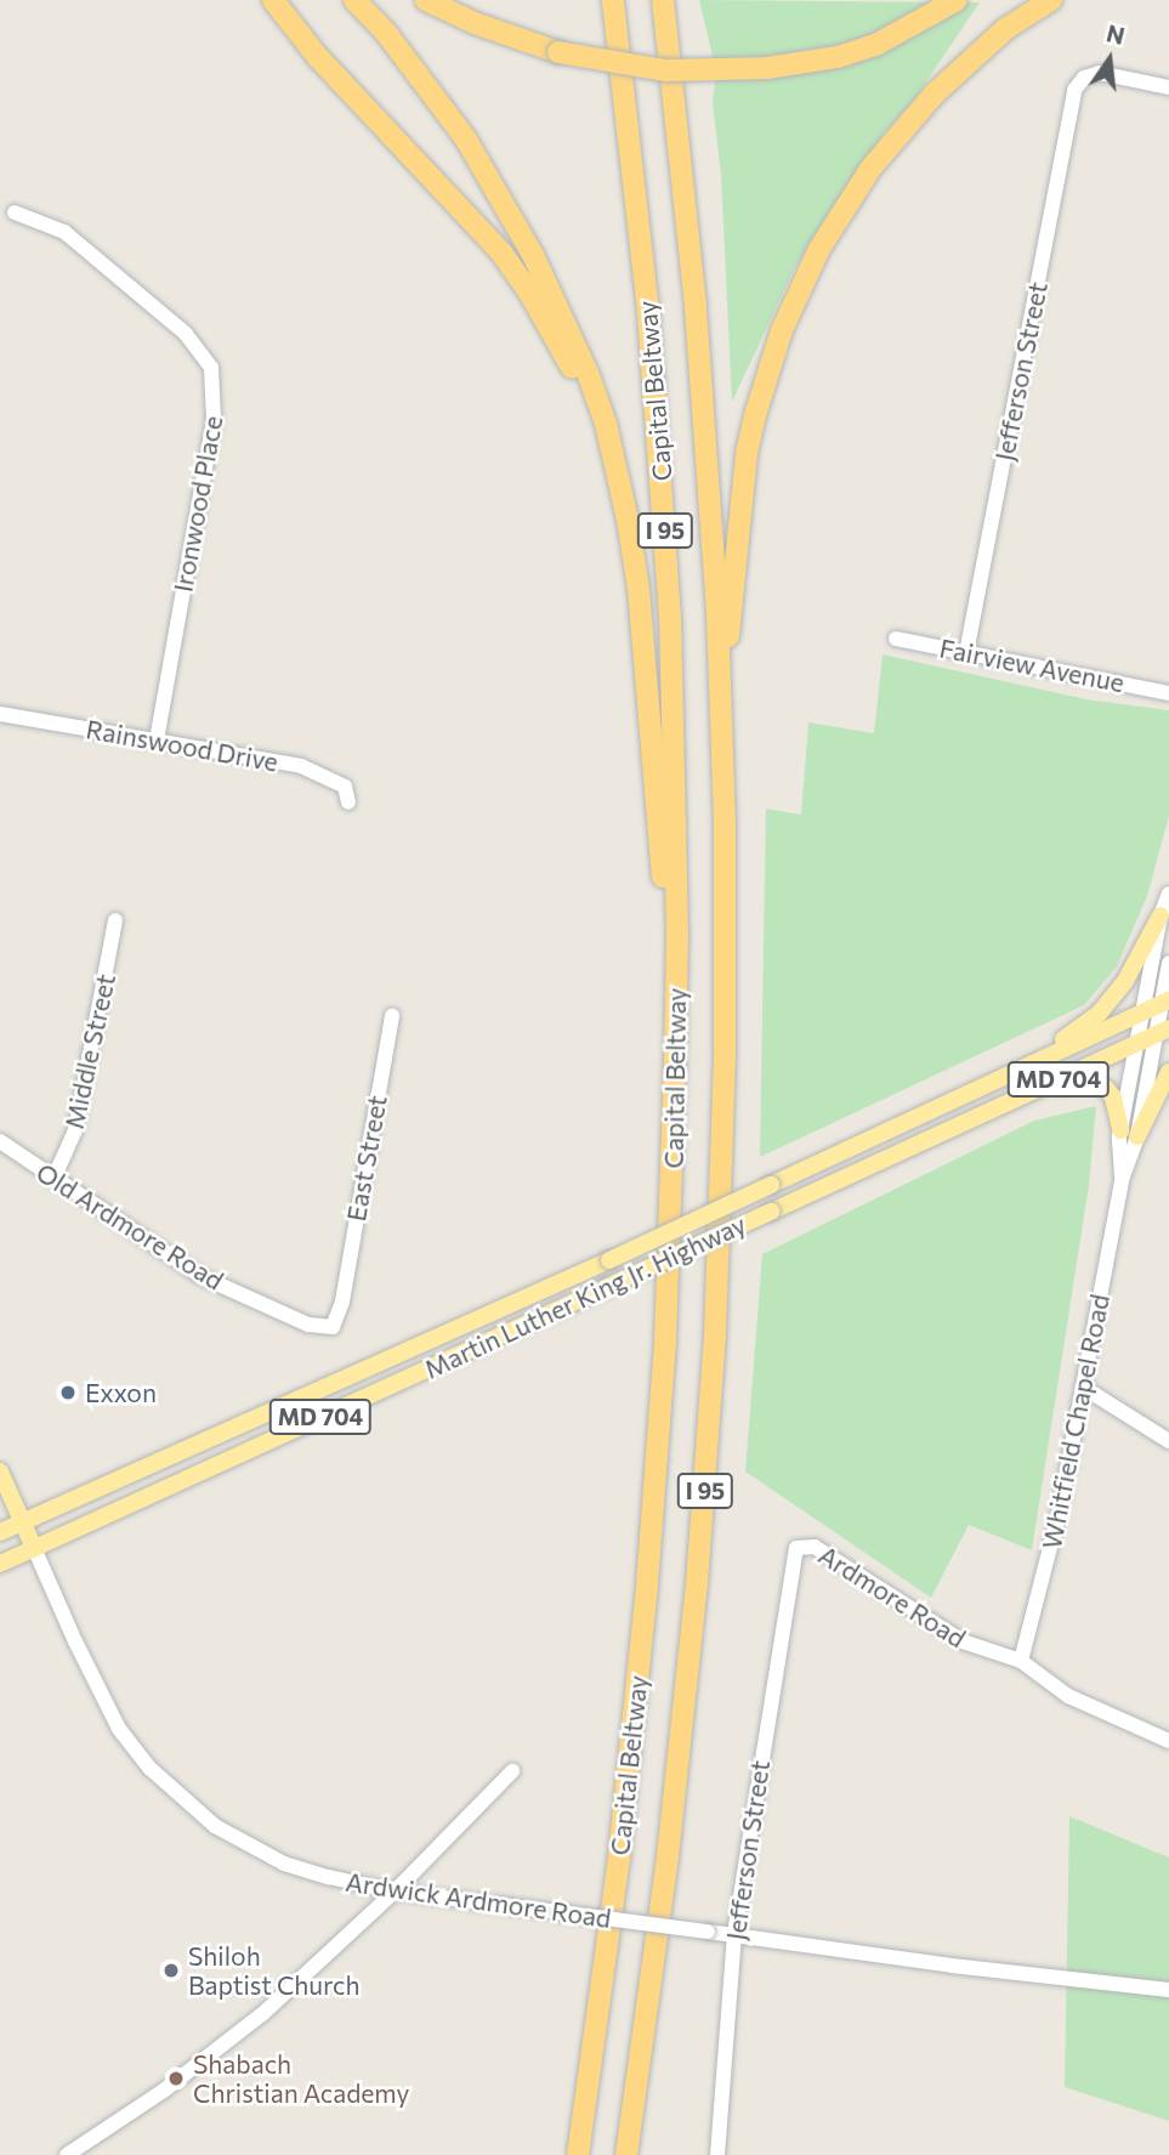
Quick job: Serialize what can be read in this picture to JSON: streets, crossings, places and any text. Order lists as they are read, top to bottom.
{
  "streets": {
    "highway": ["Capital Beltway", "I 95"],
    "main road": ["MD 704", "Martin Luther King Jr. Highway", "Ardwick Ardmore Road"],
    "street": [
      "Jefferson Street",
      "Ironwood Place",
      "Fairview Avenue",
      "Rainswood Drive",
      "Middle Street",
      "East Street",
      "Old Ardmore Road",
      "Whitfield Chapel Road",
      "Ardmore Road"
    ]
  },
  "crossings": [
    ["Jefferson Street", "Fairview Avenue"],
    ["Jefferson Street", "Ardmore Road"],
    ["Jefferson Street", "Ardwick Ardmore Road"],
    ["Ironwood Place", "Rainswood Drive"],
    ["Middle Street", "Old Ardmore Road"],
    ["East Street", "Old Ardmore Road"],
    ["Martin Luther King Jr. Highway", "Whitfield Chapel Road"],
    ["Martin Luther King Jr. Highway", "Ardwick Ardmore Road"],
    ["Whitfield Chapel Road", "Ardmore Road"]
  ],
  "places": ["Exxon", "Shiloh Baptist Church", "Shabach Christian Academy"],
  "north": "top"
}
